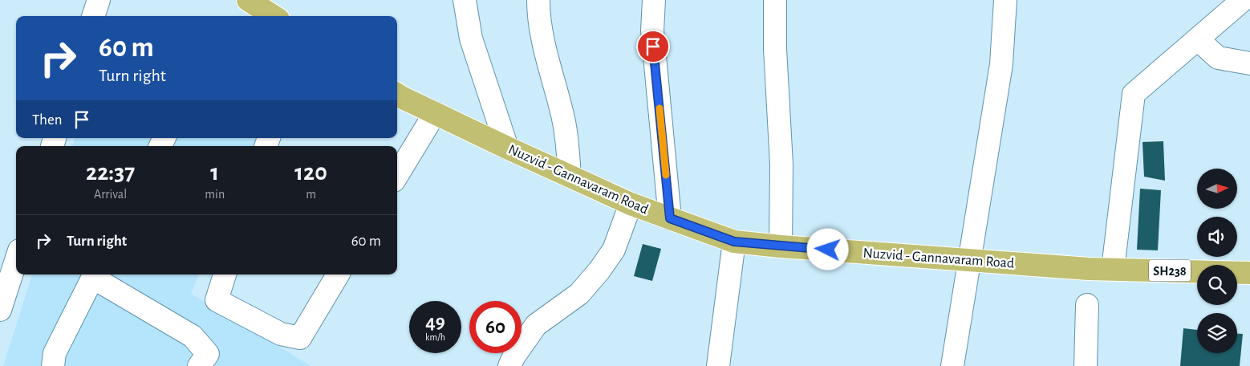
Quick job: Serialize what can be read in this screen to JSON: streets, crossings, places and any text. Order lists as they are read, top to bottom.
{
  "streets": {
    "main road": ["Nuzvid - Gannavaram Road", "SH238"]
  },
  "north": "right",
  "page": {
    "turn": ["60 m", "Turn right"],
    "then": "Then",
    "eta": [
      "22:37",
      "Arrival",
      "1",
      "min",
      "120",
      "m"
    ],
    "list": [
      {
        "name": "Turn right",
        "value": "60 m"
      }
    ],
    "speed": "49 km/h",
    "limit": "60"
  }
}
